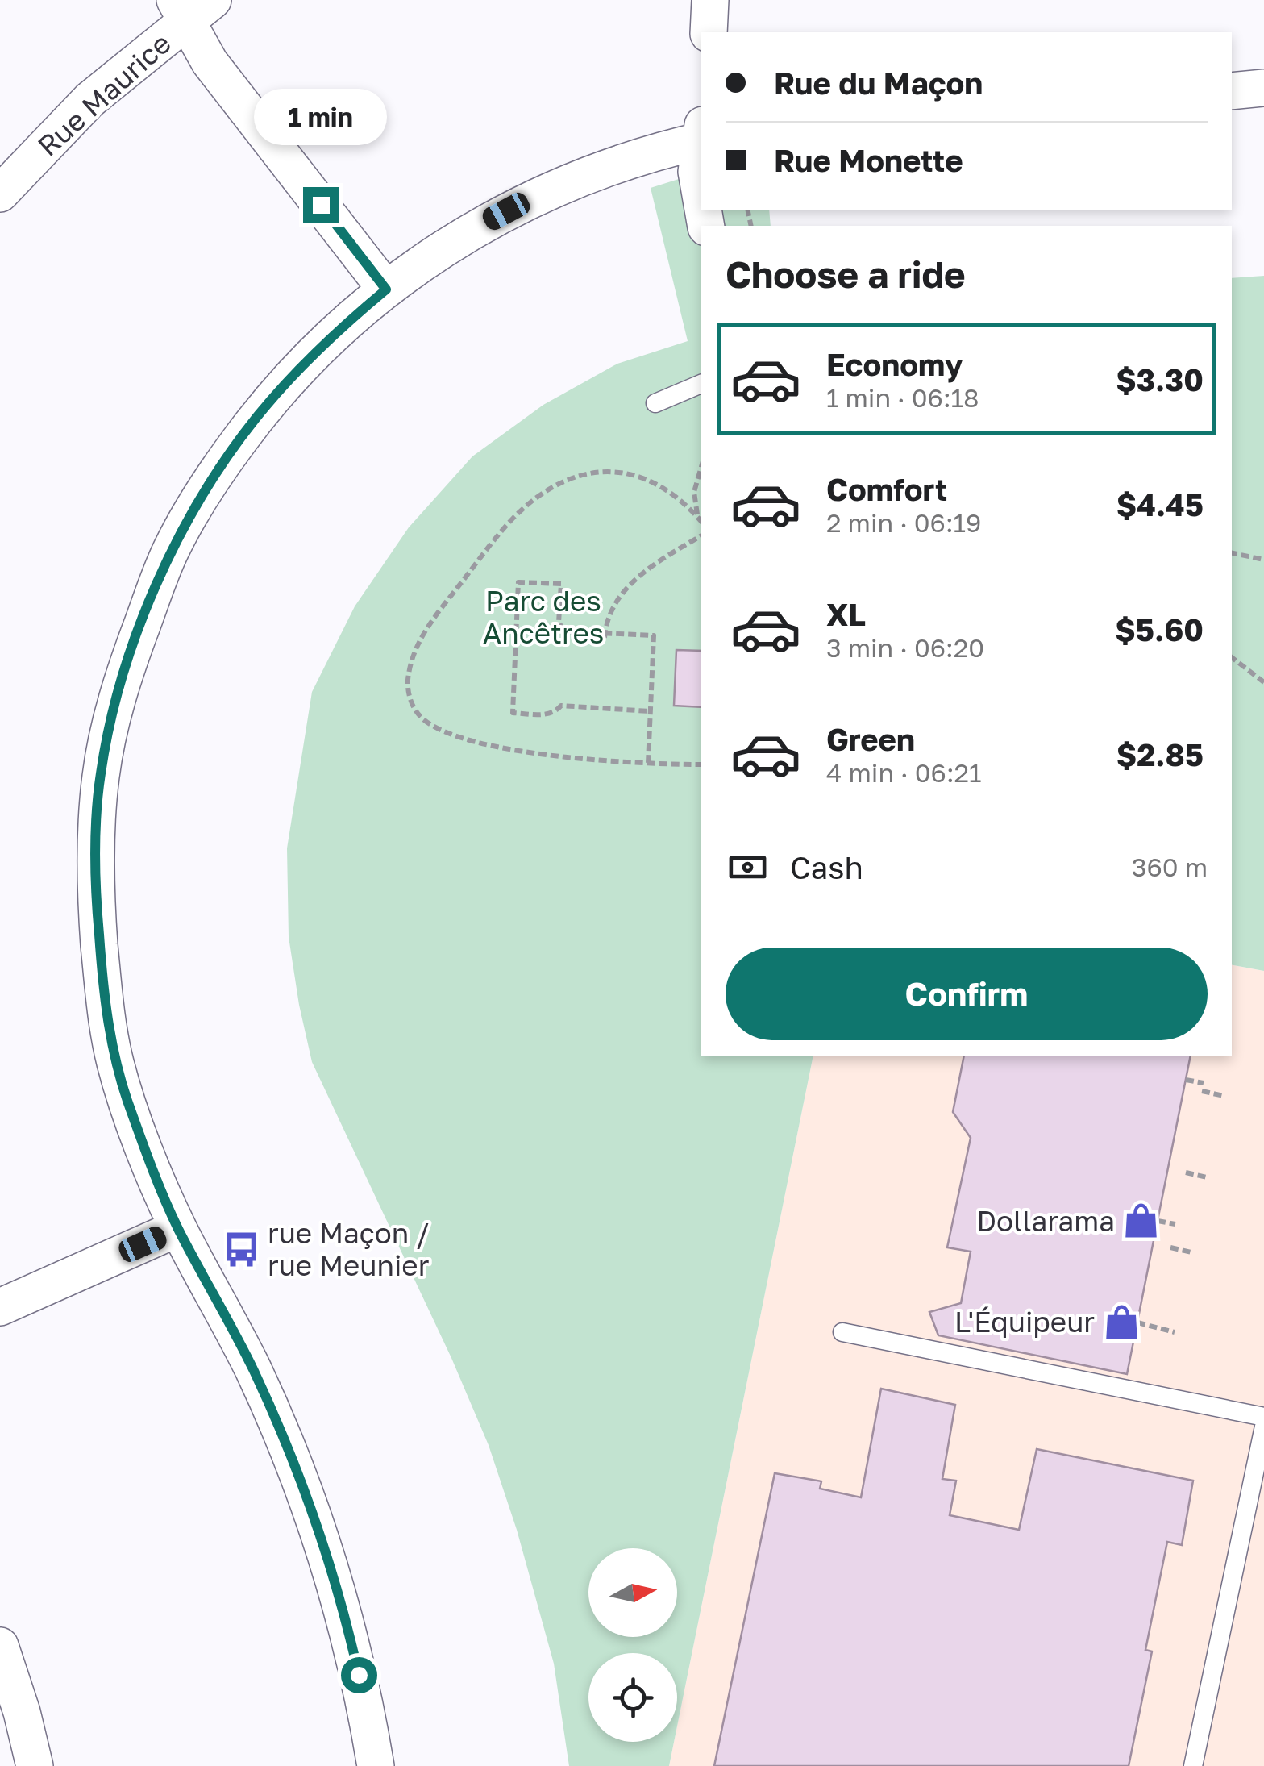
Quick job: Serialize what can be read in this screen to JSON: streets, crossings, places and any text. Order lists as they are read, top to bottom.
{
  "streets": {
    "street": ["Rue Maurice"]
  },
  "parks": ["Parc des Ancêtres"],
  "places": {
    "shop": ["Dollarama", "L'Équipeur"],
    "bus stop": ["rue Maçon / rue Meunier"]
  },
  "north": "right",
  "page": {
    "banner": ["Rue du Maçon", "Rue Monette"],
    "bubble": "1 min",
    "heading": "Choose a ride",
    "list": [
      {
        "name": "Economy",
        "note": "1 min · 06:18",
        "value": "$3.30"
      },
      {
        "name": "Comfort",
        "note": "2 min · 06:19",
        "value": "$4.45"
      },
      {
        "name": "XL",
        "note": "3 min · 06:20",
        "value": "$5.60"
      },
      {
        "name": "Green",
        "note": "4 min · 06:21",
        "value": "$2.85"
      }
    ],
    "pay": ["Cash", "360 m"],
    "buttons": "Confirm"
  }
}
